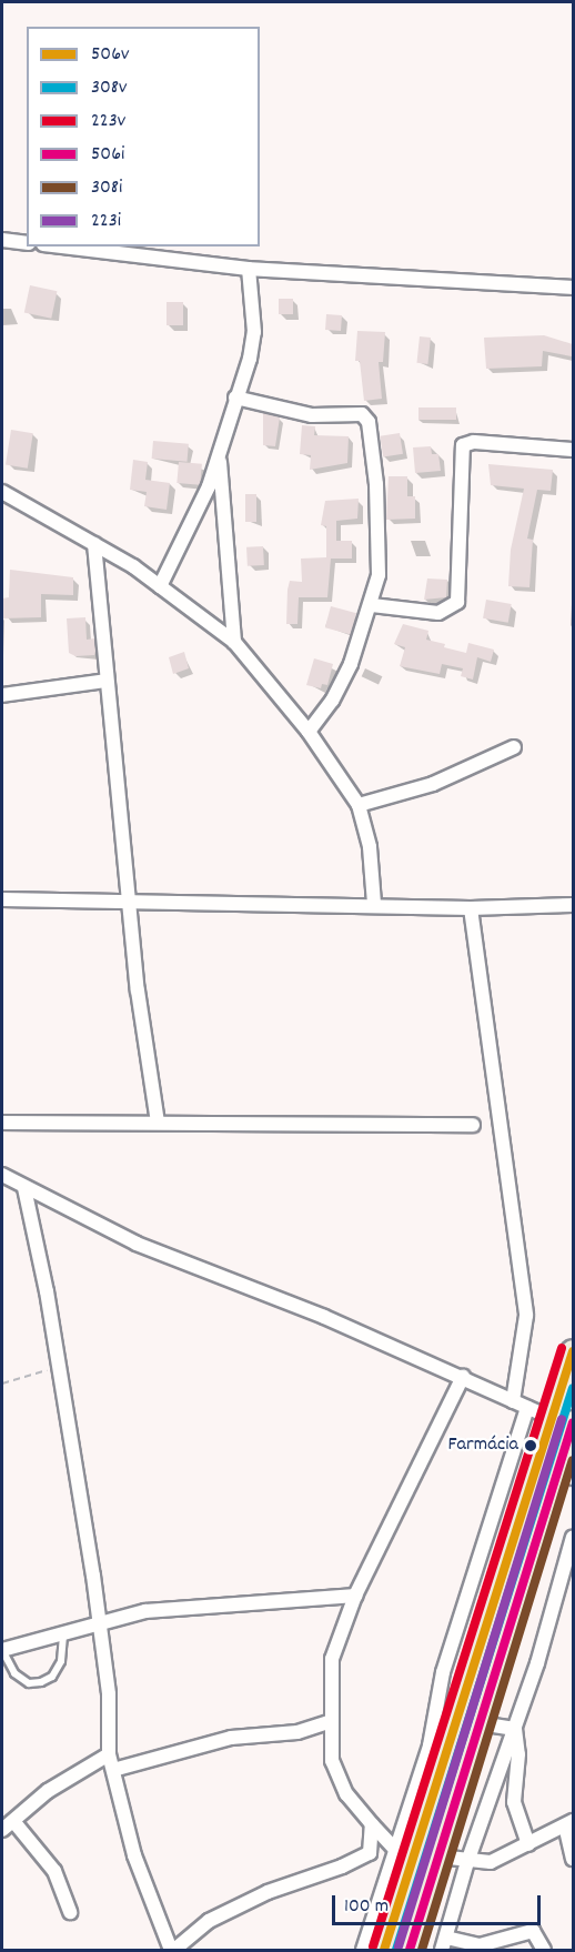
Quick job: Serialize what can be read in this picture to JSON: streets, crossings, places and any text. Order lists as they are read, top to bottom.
{
  "places": ["Farmácia"],
  "lines": [
    "transit line 223v",
    "transit line 506v",
    "transit line 308v",
    "transit line 223i",
    "transit line 506i",
    "transit line 308i"
  ],
  "legend": [
    "506v",
    "308v",
    "223v",
    "506i",
    "308i",
    "223i"
  ],
  "scale_bar": "100 m"
}
